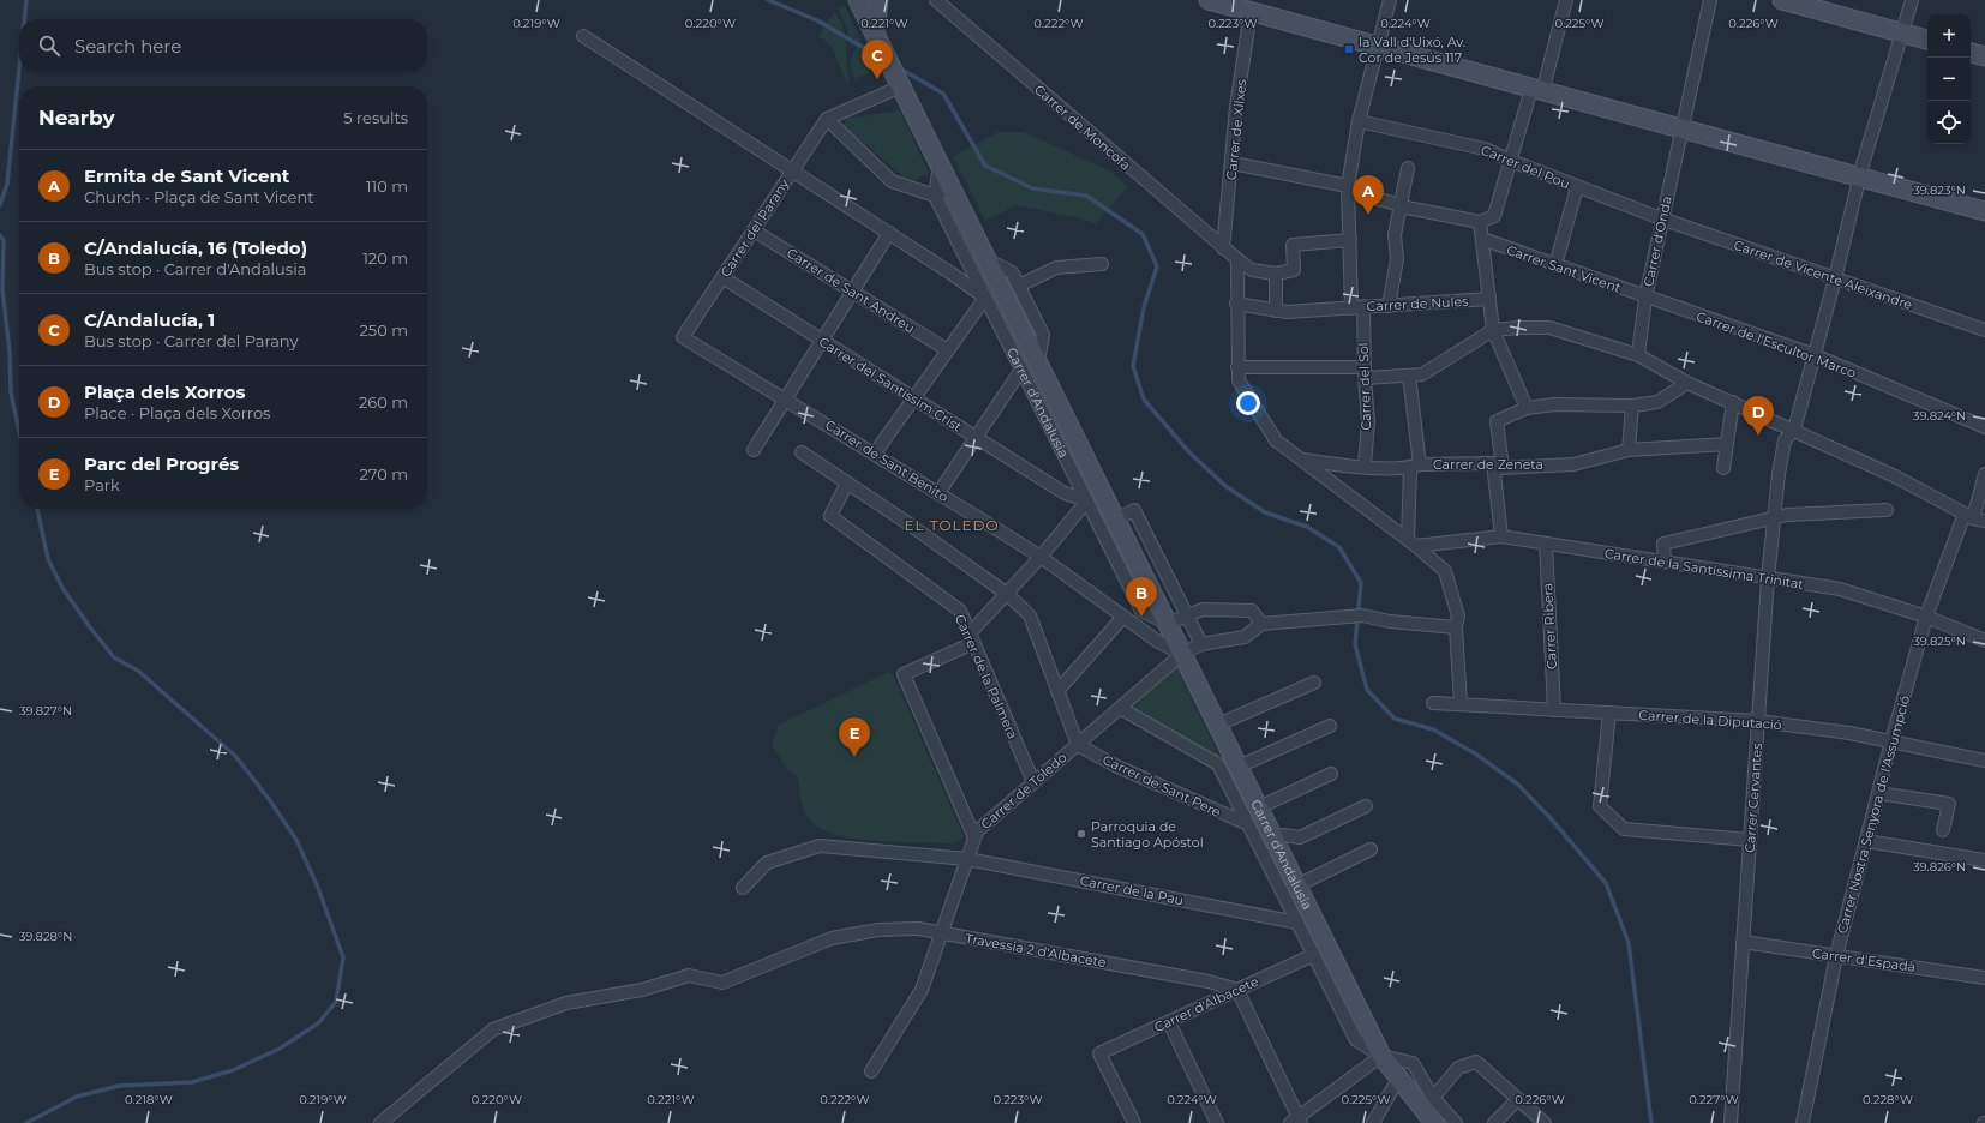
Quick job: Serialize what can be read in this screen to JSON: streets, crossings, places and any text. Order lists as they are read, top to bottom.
{
  "streets": {
    "street": [
      "Carrer de Moncofa",
      "Carrer de Xilxes",
      "Carrer del Pou",
      "Carrer del Parany",
      "Carrer d'Onda",
      "Carrer Sant Vicent",
      "Carrer de Vicente Aleixandre",
      "Carrer de Sant Andreu",
      "Carrer de Nules",
      "Carrer de l'Escultor Marco",
      "Carrer del Santíssim Crist",
      "Carrer del Sol",
      "Carrer d'Andalusia",
      "Carrer de Sant Benito",
      "Carrer de Zeneta",
      "Carrer de la Santíssima Trinitat",
      "Carrer Ribera",
      "Carrer de la Palmera",
      "Carrer de la Diputació",
      "Carrer de Sant Pere",
      "Carrer de Toledo",
      "Carrer Cervantes",
      "Carrer Nostra Senyora de l'Assumpció",
      "Carrer de la Pau",
      "Travessia 2 d'Albacete",
      "Carrer d'Espadà",
      "Carrer d'Albacete"
    ]
  },
  "crossings": [
    ["Carrer de Moncofa", "Carrer de Xilxes"],
    ["Carrer de Xilxes", "Carrer de Nules"],
    ["Carrer de Xilxes", "Carrer de Zeneta"],
    ["Carrer de Xilxes", "Carrer de la Santíssima Trinitat"],
    ["Carrer de Xilxes", "Carrer de la Diputació"],
    ["Carrer del Pou", "Carrer d'Onda"],
    ["Carrer del Pou", "Carrer de Vicente Aleixandre"],
    ["Carrer del Pou", "Carrer del Sol"],
    ["Carrer del Parany", "Carrer de Sant Andreu"],
    ["Carrer del Parany", "Carrer del Santíssim Crist"],
    ["Carrer del Parany", "Carrer de Sant Benito"],
    ["Carrer d'Onda", "Carrer Sant Vicent"],
    ["Carrer d'Onda", "Carrer de Vicente Aleixandre"],
    ["Carrer d'Onda", "Carrer de l'Escultor Marco"],
    ["Carrer Sant Vicent", "Carrer de l'Escultor Marco"],
    ["Carrer de Vicente Aleixandre", "Carrer Cervantes"],
    ["Carrer de Nules", "Carrer del Sol"],
    ["Carrer de l'Escultor Marco", "Carrer Cervantes"],
    ["Carrer del Santíssim Crist", "Carrer d'Andalusia"],
    ["Carrer del Sol", "Carrer de Zeneta"],
    ["Carrer d'Andalusia", "Carrer de Sant Benito"],
    ["Carrer d'Andalusia", "Carrer de Sant Pere"],
    ["Carrer d'Andalusia", "Carrer de Toledo"],
    ["Carrer d'Andalusia", "Carrer de la Pau"],
    ["Carrer d'Andalusia", "Carrer d'Albacete"],
    ["Carrer de Sant Benito", "Carrer de Toledo"],
    ["Carrer de la Santíssima Trinitat", "Carrer Ribera"],
    ["Carrer de la Santíssima Trinitat", "Carrer Cervantes"],
    ["Carrer de la Santíssima Trinitat", "Carrer Nostra Senyora de l'Assumpció"],
    ["Carrer Ribera", "Carrer de la Diputació"],
    ["Carrer de la Palmera", "Carrer de Toledo"],
    ["Carrer de la Diputació", "Carrer Cervantes"],
    ["Carrer de la Diputació", "Carrer Nostra Senyora de l'Assumpció"],
    ["Carrer de Sant Pere", "Carrer de Toledo"],
    ["Carrer de Toledo", "Carrer de la Pau"],
    ["Carrer de Toledo", "Travessia 2 d'Albacete"],
    ["Carrer Cervantes", "Carrer d'Espadà"],
    ["Carrer Nostra Senyora de l'Assumpció", "Carrer d'Espadà"],
    ["Travessia 2 d'Albacete", "Carrer d'Albacete"]
  ],
  "districts": ["EL TOLEDO"],
  "places": {
    "transit": ["la Vall d'Uixó, Av. Cor de Jesús 117"],
    "other": ["Parroquia de Santiago Apóstol"]
  },
  "page": {
    "map_buttons": ["+", "−"],
    "search": "Search here",
    "pins": [
      "C",
      "A",
      "D",
      "B",
      "E"
    ],
    "heading": ["Nearby", "5 results"],
    "list": [
      {
        "mark": "A",
        "name": "Ermita de Sant Vicent",
        "note": "Church · Plaça de Sant Vicent",
        "value": "110 m"
      },
      {
        "mark": "B",
        "name": "C/Andalucía, 16 (Toledo)",
        "note": "Bus stop · Carrer d'Andalusia",
        "value": "120 m"
      },
      {
        "mark": "C",
        "name": "C/Andalucía, 1",
        "note": "Bus stop · Carrer del Parany",
        "value": "250 m"
      },
      {
        "mark": "D",
        "name": "Plaça dels Xorros",
        "note": "Place · Plaça dels Xorros",
        "value": "260 m"
      },
      {
        "mark": "E",
        "name": "Parc del Progrés",
        "note": "Park",
        "value": "270 m"
      }
    ]
  },
  "coordinates": [
    "0.219°W",
    "0.220°W",
    "0.221°W",
    "0.222°W",
    "0.223°W",
    "0.224°W",
    "0.225°W",
    "0.226°W",
    "39.823°N",
    "39.824°N",
    "39.825°N",
    "39.827°N",
    "39.826°N",
    "39.828°N",
    "0.218°W",
    "0.227°W",
    "0.228°W"
  ]
}
